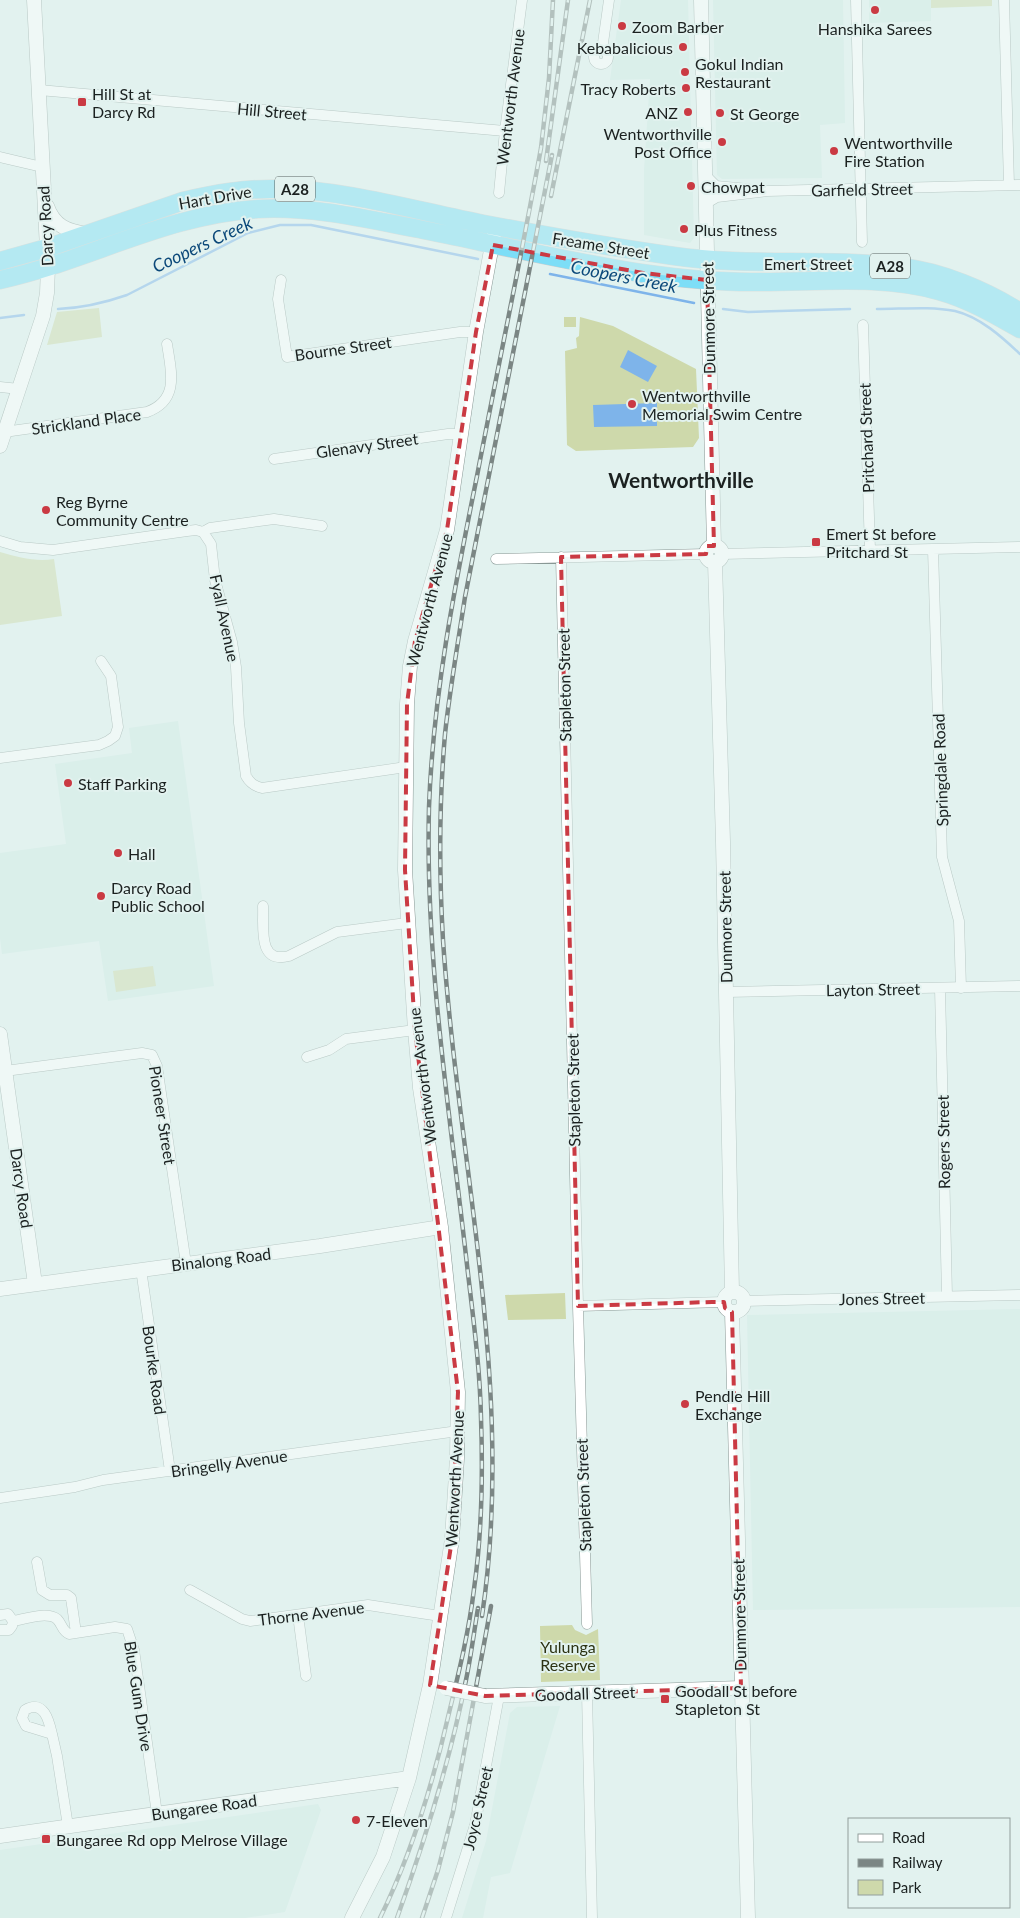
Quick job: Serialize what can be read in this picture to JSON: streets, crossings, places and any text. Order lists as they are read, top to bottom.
{
  "streets": {
    "highway": [
      "A28",
      "Hart Drive",
      "Freame Street",
      "Emert Street"
    ],
    "main road": [
      "Wentworth Avenue",
      "Darcy Road",
      "Dunmore Street",
      "Binalong Road",
      "Goodall Street",
      "Bungaree Road"
    ],
    "street": [
      "Hill Street",
      "Garfield Street",
      "Bourne Street",
      "Strickland Place",
      "Pritchard Street",
      "Glenavy Street",
      "Fyall Avenue",
      "Stapleton Street",
      "Springdale Road",
      "Layton Street",
      "Pioneer Street",
      "Rogers Street",
      "Jones Street",
      "Bourke Road",
      "Bringelly Avenue",
      "Thorne Avenue",
      "Blue Gum Drive",
      "Joyce Street"
    ]
  },
  "crossings": [
    ["Wentworth Avenue", "Hill Street"],
    ["Wentworth Avenue", "Hart Drive"],
    ["Wentworth Avenue", "Freame Street"],
    ["Wentworth Avenue", "Bourne Street"],
    ["Wentworth Avenue", "Glenavy Street"],
    ["Wentworth Avenue", "Fyall Avenue"],
    ["Wentworth Avenue", "Binalong Road"],
    ["Wentworth Avenue", "Bringelly Avenue"],
    ["Wentworth Avenue", "Thorne Avenue"],
    ["Wentworth Avenue", "Goodall Street"],
    ["Wentworth Avenue", "Bungaree Road"],
    ["Hill Street", "Darcy Road"],
    ["Garfield Street", "Dunmore Street"],
    ["Hart Drive", "Darcy Road"],
    ["Hart Drive", "Freame Street"],
    ["Darcy Road", "Strickland Place"],
    ["Darcy Road", "Pioneer Street"],
    ["Darcy Road", "Binalong Road"],
    ["Freame Street", "Emert Street"],
    ["Freame Street", "Dunmore Street"],
    ["Emert Street", "Dunmore Street"],
    ["Dunmore Street", "Layton Street"],
    ["Dunmore Street", "Goodall Street"],
    ["Springdale Road", "Layton Street"],
    ["Layton Street", "Rogers Street"],
    ["Pioneer Street", "Binalong Road"],
    ["Rogers Street", "Jones Street"],
    ["Binalong Road", "Bourke Road"],
    ["Bourke Road", "Bringelly Avenue"],
    ["Goodall Street", "Joyce Street"],
    ["Blue Gum Drive", "Bungaree Road"]
  ],
  "districts": ["Wentworthville"],
  "water": ["Coopers Creek"],
  "parks": ["Yulunga Reserve"],
  "places": {
    "other": [
      "Hanshika Sarees",
      "Zoom Barber",
      "Kebabalicious",
      "Gokul Indian Restaurant",
      "Tracy Roberts",
      "ANZ",
      "St George",
      "Wentworthville Post Office",
      "Wentworthville Fire Station",
      "Chowpat",
      "Plus Fitness",
      "Wentworthville Memorial Swim Centre",
      "Reg Byrne Community Centre",
      "Staff Parking",
      "Hall",
      "Darcy Road Public School",
      "Pendle Hill Exchange",
      "7-Eleven"
    ],
    "transit": [
      "Hill St at Darcy Rd",
      "Emert St before Pritchard St",
      "Goodall St before Stapleton St",
      "Bungaree Rd opp Melrose Village"
    ]
  },
  "legend": ["Road", "Railway", "Park"]
}
